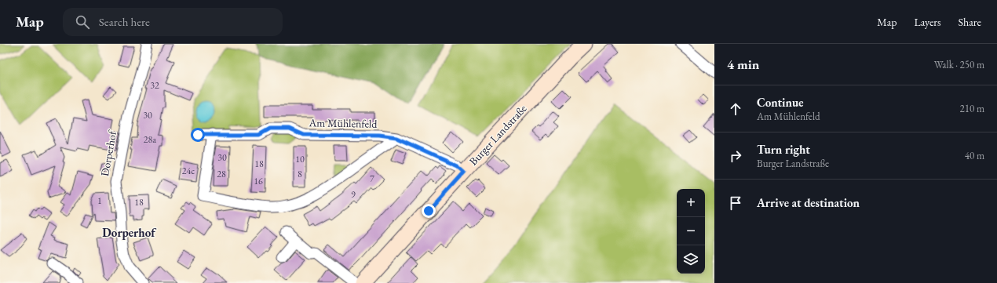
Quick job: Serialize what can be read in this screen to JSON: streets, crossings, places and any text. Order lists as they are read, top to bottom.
{
  "streets": {
    "main road": ["Burger Landstraße"],
    "street": ["Am Mühlenfeld", "Dorperhof"]
  },
  "crossings": [
    ["Am Mühlenfeld", "Burger Landstraße"]
  ],
  "districts": ["Dorperhof"],
  "house_numbers": [
    "32",
    "30",
    "28a",
    "30",
    "10",
    "18",
    "24c",
    "28",
    "8",
    "7",
    "16",
    "9",
    "1",
    "18"
  ],
  "page": {
    "header": "Map",
    "search": "Search here",
    "nav": ["Map", "Layers", "Share"],
    "heading": ["4 min", "Walk · 250 m"],
    "list": [
      ["Continue", "Am Mühlenfeld", "210 m"],
      ["Turn right", "Burger Landstraße", "40 m"],
      "Arrive at destination"
    ],
    "map_buttons": ["+", "−"]
  }
}
